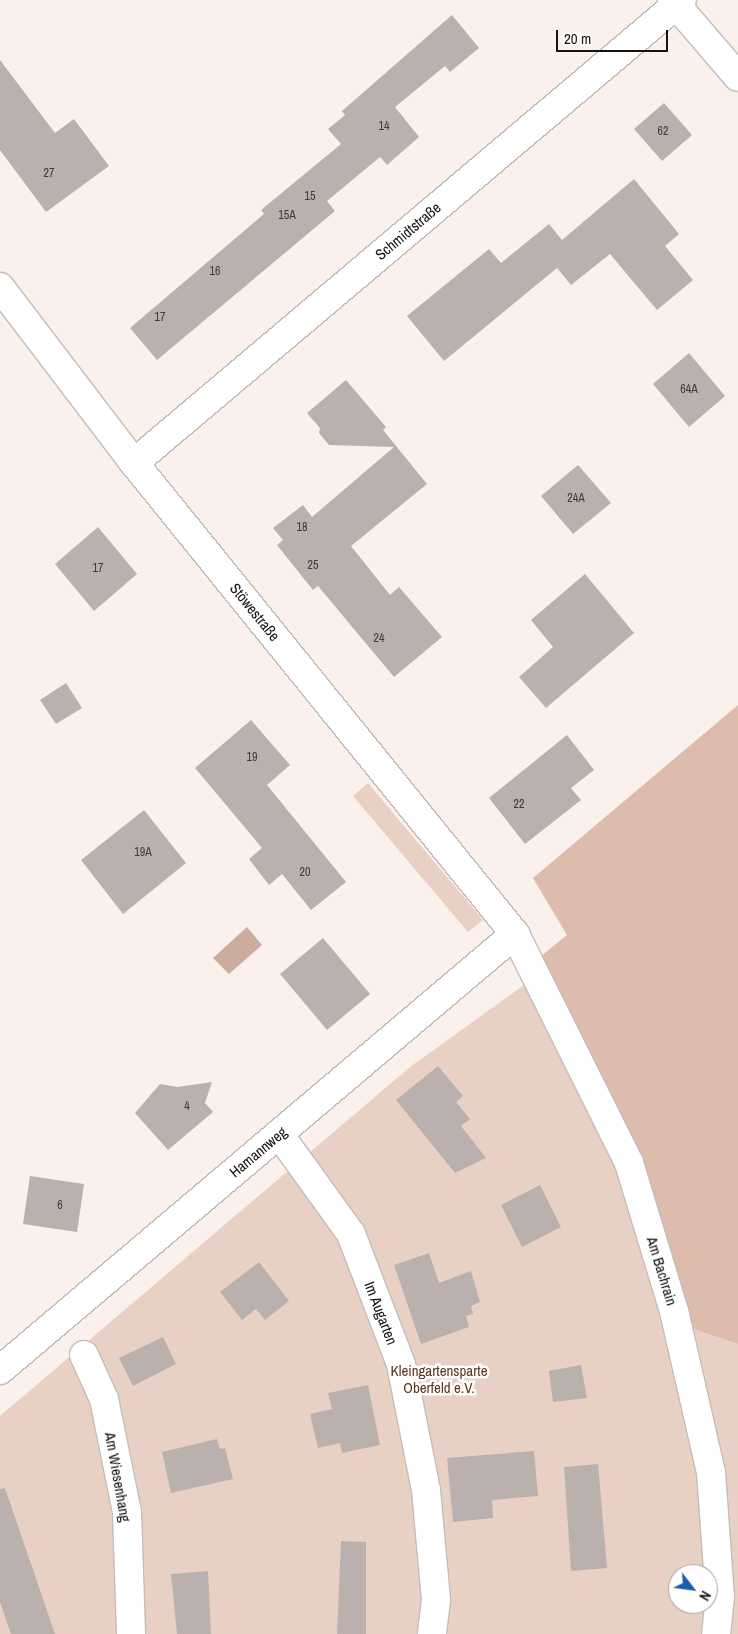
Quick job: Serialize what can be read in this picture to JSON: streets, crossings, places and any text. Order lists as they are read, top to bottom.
{
  "streets": {
    "street": [
      "Schmidtstraße",
      "Stöwestraße",
      "Hamannweg",
      "Am Bachrain",
      "Im Augarten",
      "Am Wiesenhang"
    ]
  },
  "crossings": [
    ["Schmidtstraße", "Stöwestraße"],
    ["Stöwestraße", "Hamannweg"],
    ["Stöwestraße", "Am Bachrain"],
    ["Hamannweg", "Am Bachrain"],
    ["Hamannweg", "Im Augarten"]
  ],
  "parks": ["Kleingartensparte Oberfeld e.V."],
  "house_numbers": [
    "14",
    "62",
    "27",
    "15",
    "15A",
    "16",
    "17",
    "64A",
    "24A",
    "18",
    "25",
    "17",
    "24",
    "19",
    "22",
    "19A",
    "20",
    "4",
    "6"
  ],
  "scale_bar": "20 m",
  "north": "bottom right"
}
